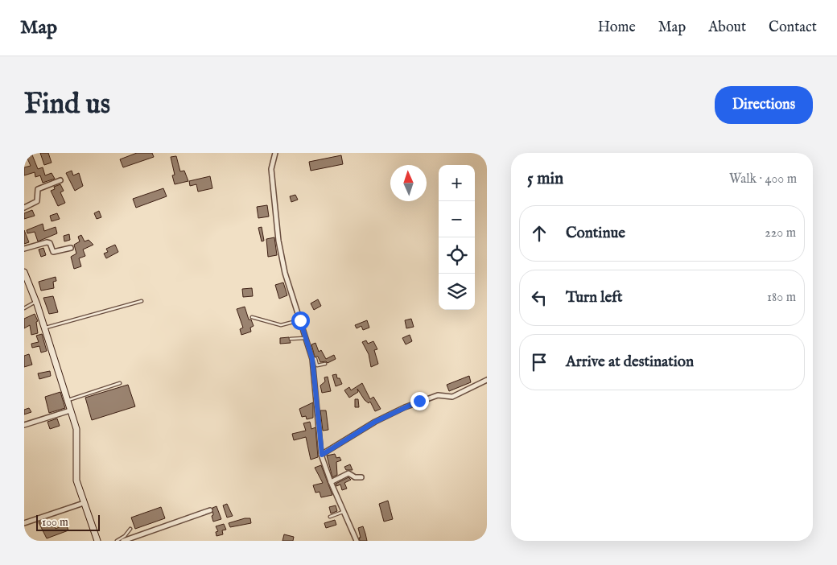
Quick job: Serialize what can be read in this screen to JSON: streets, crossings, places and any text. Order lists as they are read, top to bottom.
{
  "scale_bar": "100 m",
  "north": "top",
  "page": {
    "header": "Map",
    "nav": [
      "Home",
      "Map",
      "About",
      "Contact"
    ],
    "buttons": "Directions",
    "title": "Find us",
    "heading": ["5 min", "Walk · 400 m"],
    "map_buttons": ["+", "−"],
    "list": [
      ["Continue", "220 m"],
      ["Turn left", "180 m"],
      "Arrive at destination"
    ],
    "scale": "100 m"
  }
}
